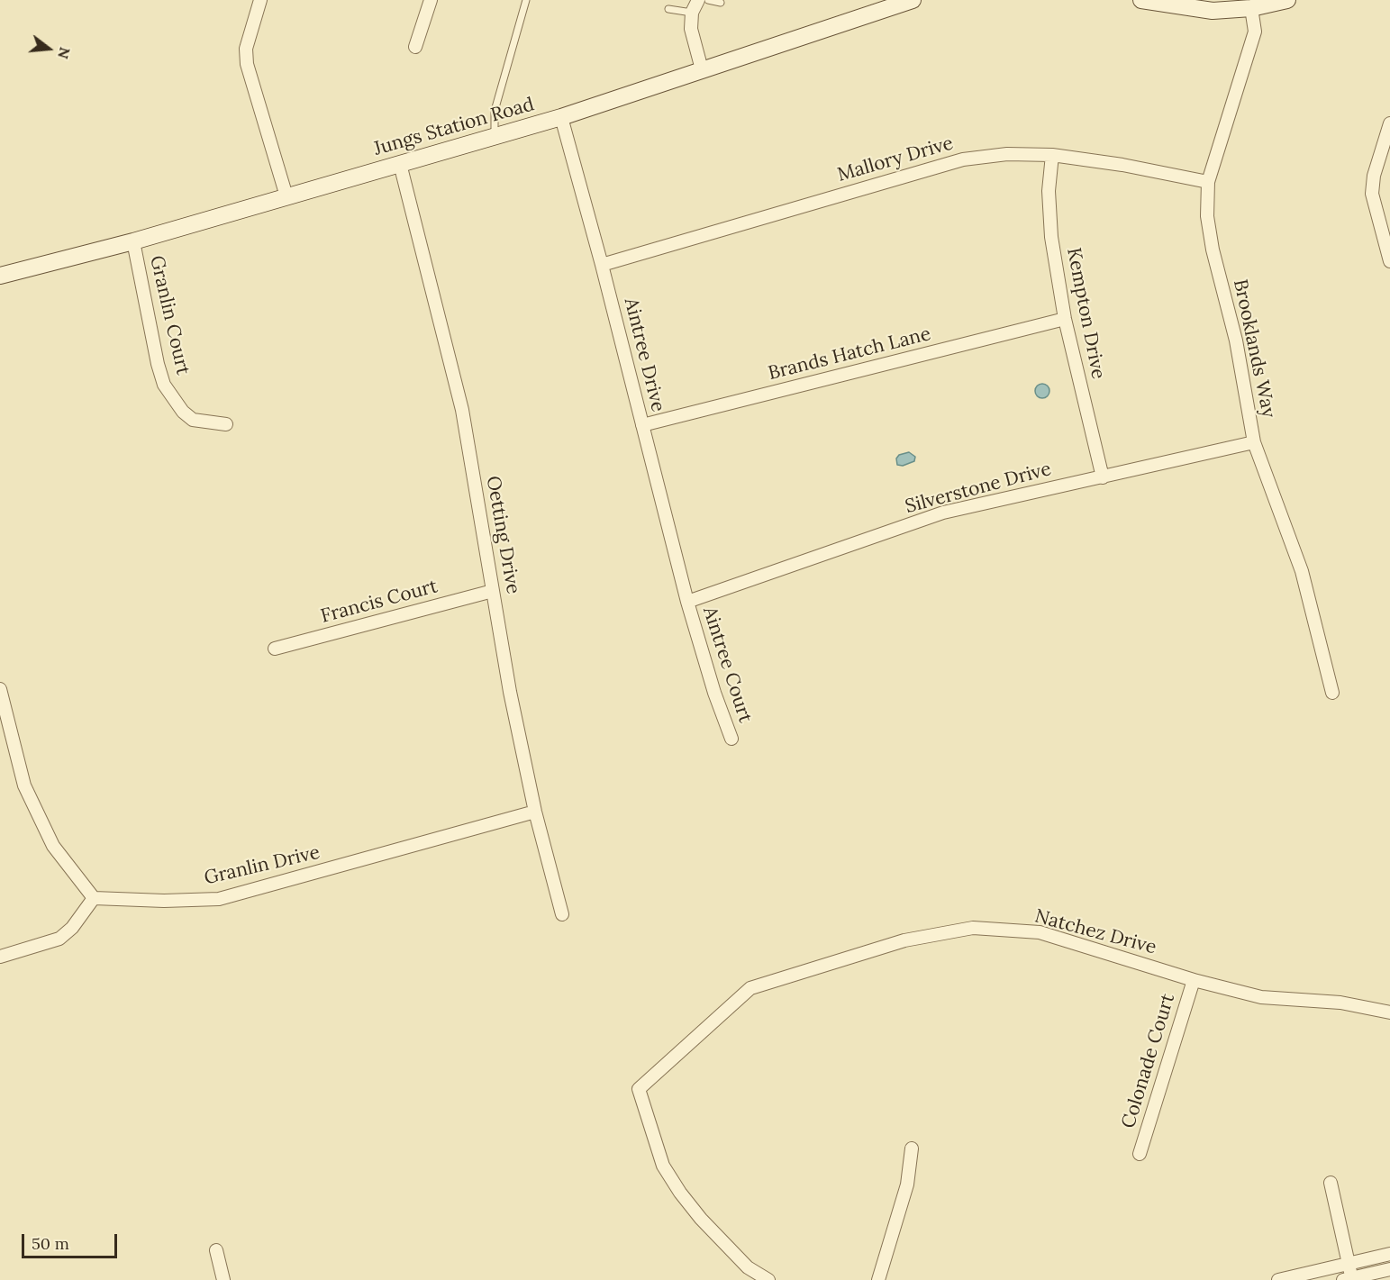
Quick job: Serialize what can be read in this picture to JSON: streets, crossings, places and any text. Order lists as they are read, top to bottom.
{
  "streets": {
    "main road": ["Jungs Station Road"],
    "street": [
      "Mallory Drive",
      "Kempton Drive",
      "Granlin Court",
      "Brooklands Way",
      "Brands Hatch Lane",
      "Aintree Drive",
      "Silverstone Drive",
      "Oetting Drive",
      "Francis Court",
      "Aintree Court",
      "Granlin Drive",
      "Natchez Drive",
      "Colonade Court"
    ]
  },
  "crossings": [
    ["Jungs Station Road", "Granlin Court"],
    ["Jungs Station Road", "Aintree Drive"],
    ["Jungs Station Road", "Oetting Drive"],
    ["Mallory Drive", "Kempton Drive"],
    ["Mallory Drive", "Brooklands Way"],
    ["Mallory Drive", "Aintree Drive"],
    ["Kempton Drive", "Brands Hatch Lane"],
    ["Kempton Drive", "Silverstone Drive"],
    ["Brooklands Way", "Silverstone Drive"],
    ["Brands Hatch Lane", "Aintree Drive"],
    ["Aintree Drive", "Silverstone Drive"],
    ["Aintree Drive", "Aintree Court"],
    ["Silverstone Drive", "Aintree Court"],
    ["Oetting Drive", "Francis Court"],
    ["Oetting Drive", "Granlin Drive"],
    ["Natchez Drive", "Colonade Court"]
  ],
  "scale_bar": "50 m",
  "north": "right"
}
